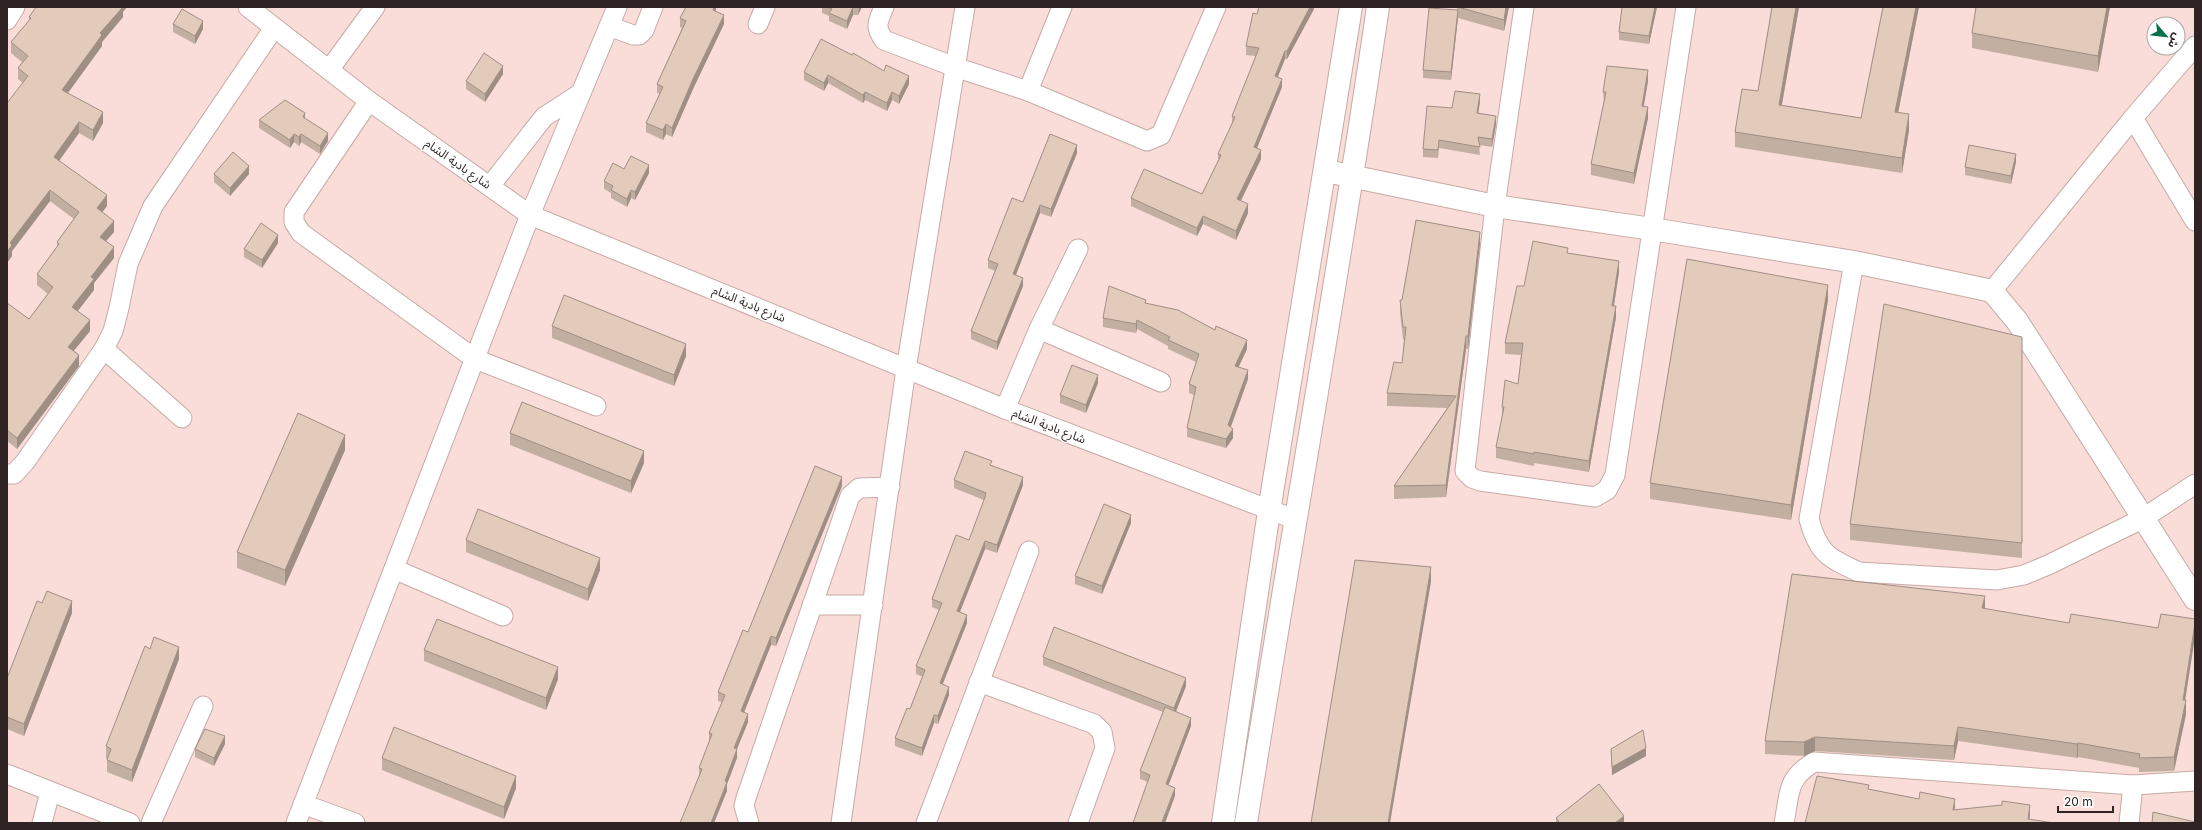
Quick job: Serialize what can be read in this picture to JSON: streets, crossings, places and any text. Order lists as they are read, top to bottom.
{
  "streets": {
    "street": ["شارع بادية الشام"]
  },
  "scale_bar": "20 m",
  "north": "bottom right"
}
